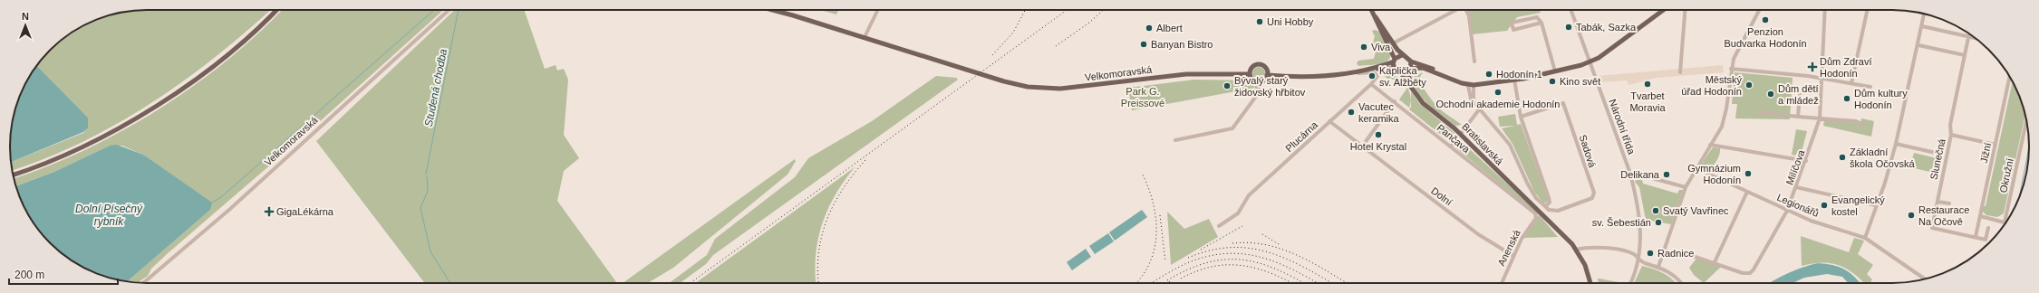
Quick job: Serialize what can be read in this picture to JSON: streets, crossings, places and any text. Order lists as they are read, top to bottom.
{
  "streets": {
    "main road": ["Velkomoravská", "Bratislavská"],
    "street": [
      "Národní třída",
      "Plucárna",
      "Pančava",
      "Sadová",
      "Jižní",
      "Slunečná",
      "Milíčova",
      "Okružní",
      "Dolní",
      "Legionářů",
      "Anenská"
    ]
  },
  "crossings": [
    ["Plucárna", "Pančava"],
    ["Pančava", "Anenská"],
    ["Jižní", "Slunečná"],
    ["Jižní", "Okružní"],
    ["Milíčova", "Legionářů"],
    ["Dolní", "Anenská"]
  ],
  "water": ["Studená chodba", "Dolní Písečný rybník"],
  "parks": ["Park G. Preissové"],
  "places": {
    "other": [
      "Penzion Budvarka Hodonín",
      "Uni Hobby",
      "Tabák, Sazka",
      "Albert",
      "Banyan Bistro",
      "Viva",
      "Hodonín 1",
      "Kaplička sv. Alžběty",
      "Kino svět",
      "Tvarbet Moravia",
      "Městský úřad Hodonín",
      "Bývalý starý židovský hřbitov",
      "Ochodní akademie Hodonín",
      "Dům dětí a mládež",
      "Dům kultury Hodonín",
      "Vacutec keramika",
      "Hotel Krystal",
      "Základní škola Očovská",
      "Gymnázium Hodonín",
      "Delikana",
      "Evangelický kostel",
      "Svatý Vavřinec",
      "Restaurace Na Očově",
      "sv. Šebestián",
      "Radnice"
    ],
    "health": ["Dům Zdraví Hodonín", "GigaLékárna"]
  },
  "scale_bar": "200 m",
  "north": "top"
}
